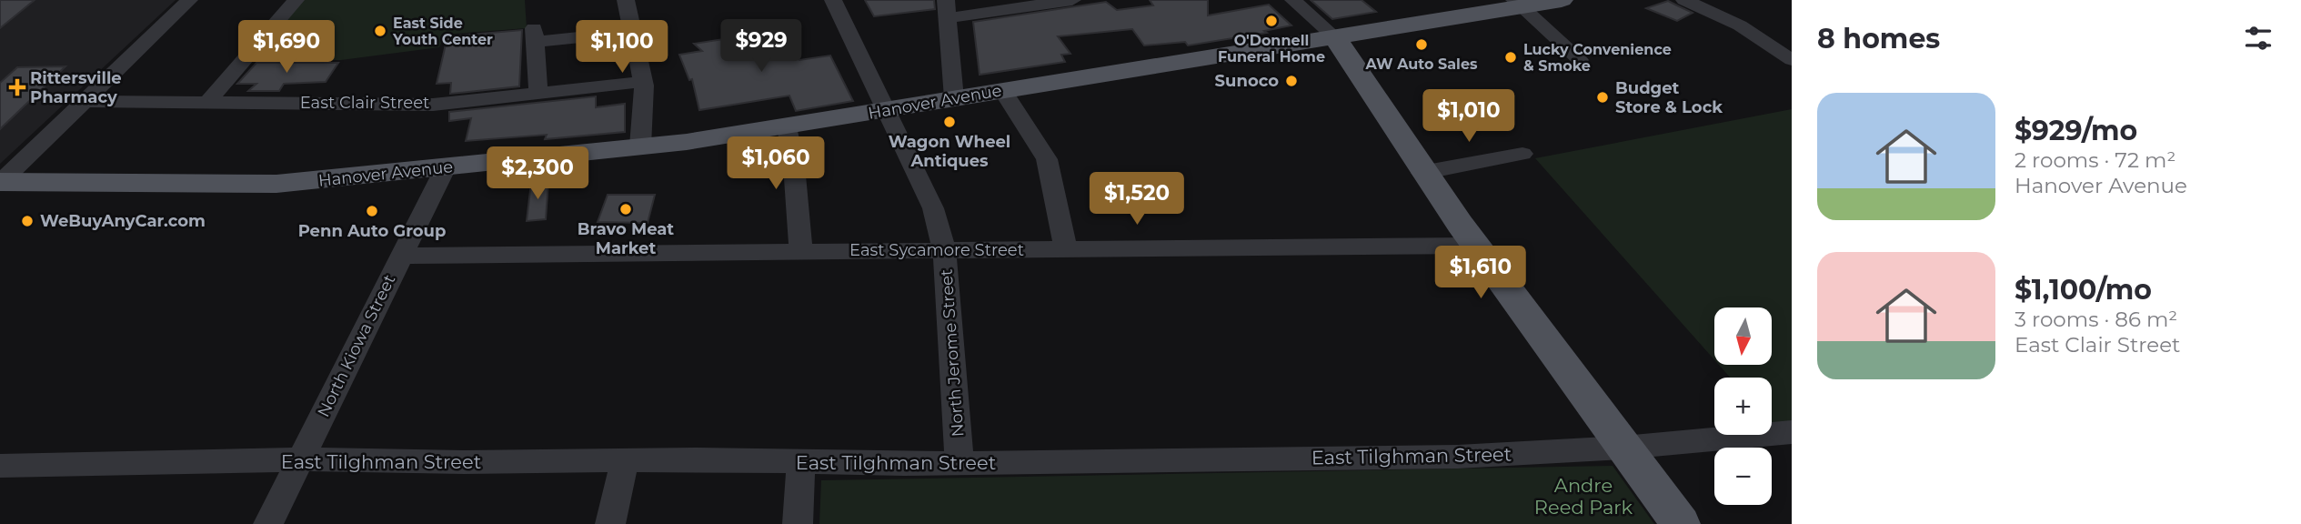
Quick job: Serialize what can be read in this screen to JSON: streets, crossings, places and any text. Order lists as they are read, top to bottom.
{
  "streets": {
    "main road": ["Hanover Avenue"],
    "street": [
      "East Clair Street",
      "East Sycamore Street",
      "North Kiowa Street",
      "North Jerome Street",
      "East Tilghman Street"
    ]
  },
  "crossings": [
    ["Hanover Avenue", "North Kiowa Street"],
    ["Hanover Avenue", "North Jerome Street"],
    ["East Sycamore Street", "North Kiowa Street"],
    ["East Sycamore Street", "North Jerome Street"],
    ["North Kiowa Street", "East Tilghman Street"],
    ["North Jerome Street", "East Tilghman Street"]
  ],
  "parks": ["Andre Reed Park"],
  "places": {
    "other": [
      "O'Donnell Funeral Home",
      "East Side Youth Center",
      "AW Auto Sales",
      "Lucky Convenience & Smoke",
      "Sunoco",
      "Budget Store & Lock",
      "Wagon Wheel Antiques",
      "Bravo Meat Market",
      "Penn Auto Group",
      "WeBuyAnyCar.com"
    ],
    "health": ["Rittersville Pharmacy"]
  },
  "north": "bottom",
  "page": {
    "heading": "8 homes",
    "price": [
      "$929",
      "$1,690",
      "$1,100",
      "$1,010",
      "$1,060",
      "$2,300",
      "$1,520",
      "$1,610"
    ],
    "list": [
      {
        "name": "$929/mo",
        "note": "2 rooms · 72 m² · Hanover Avenue"
      },
      {
        "name": "$1,100/mo",
        "note": "3 rooms · 86 m² · East Clair Street"
      }
    ],
    "map_buttons": ["+", "−"]
  }
}
